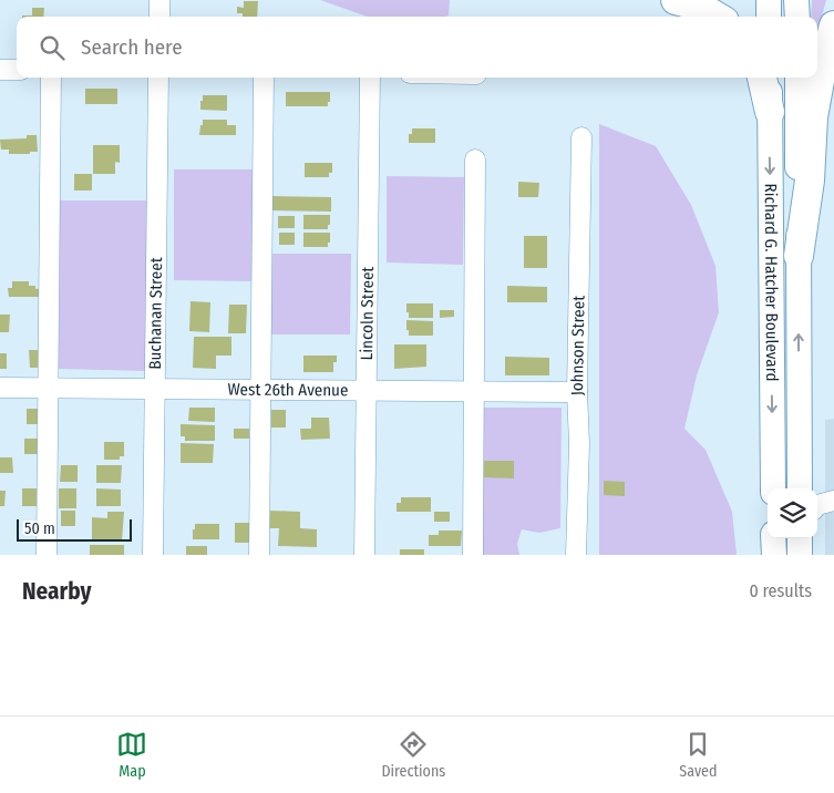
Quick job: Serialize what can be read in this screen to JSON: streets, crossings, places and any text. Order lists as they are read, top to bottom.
{
  "streets": {
    "main road": ["Richard G. Hatcher Boulevard"],
    "street": [
      "Buchanan Street",
      "Lincoln Street",
      "Johnson Street",
      "West 26th Avenue"
    ]
  },
  "crossings": [
    ["Buchanan Street", "West 26th Avenue"],
    ["Lincoln Street", "West 26th Avenue"],
    ["Johnson Street", "West 26th Avenue"]
  ],
  "scale_bar": "50 m",
  "page": {
    "search": "Search here",
    "scale": "50 m",
    "heading": ["Nearby", "0 results"],
    "nav": ["Map", "Directions", "Saved"]
  }
}
